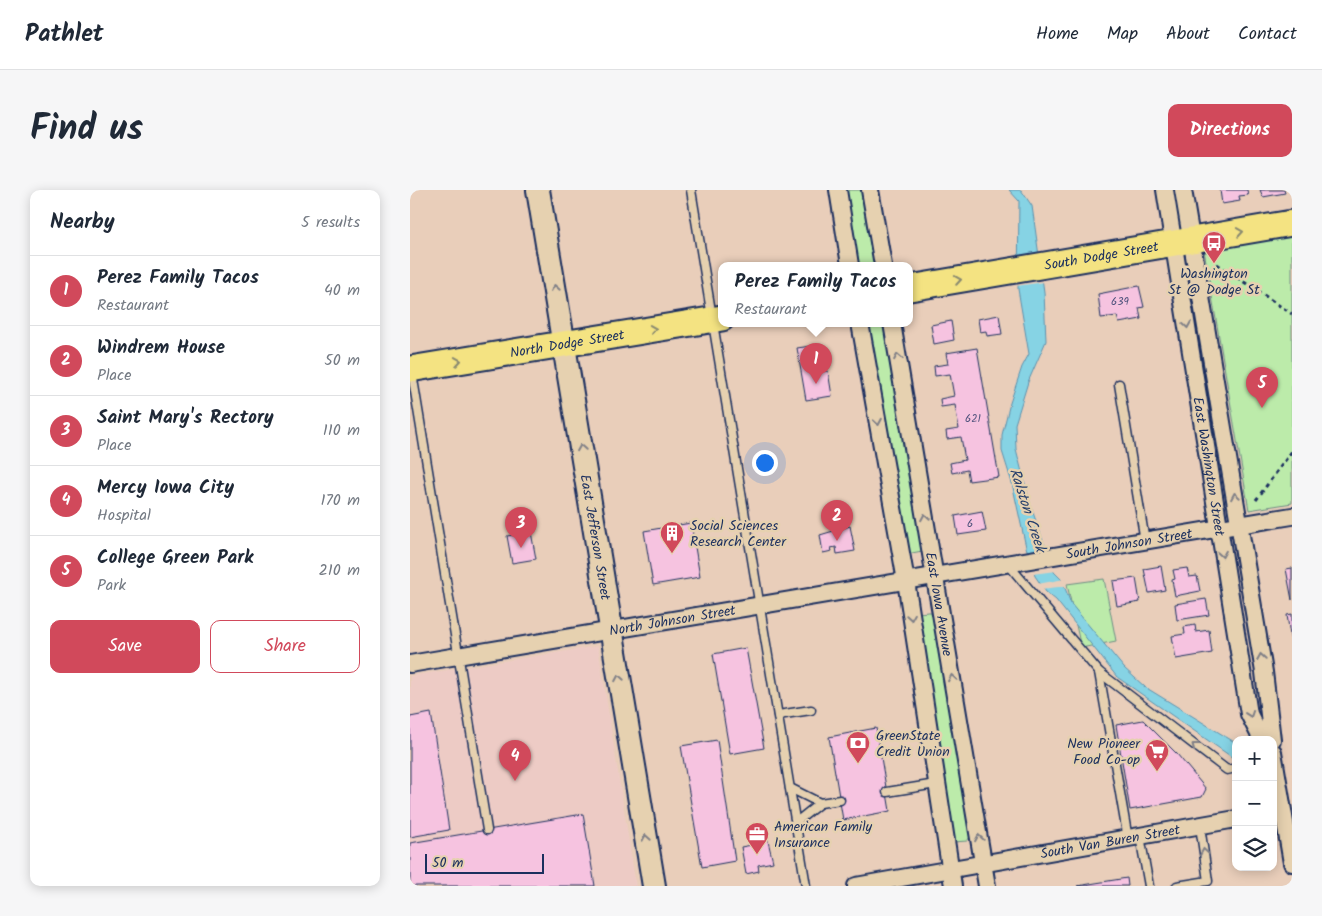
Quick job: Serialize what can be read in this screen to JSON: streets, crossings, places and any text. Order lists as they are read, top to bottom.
{
  "streets": {
    "main road": ["South Dodge Street", "North Dodge Street", "East Jefferson Street"],
    "street": [
      "East Washington Street",
      "South Johnson Street",
      "East Iowa Avenue",
      "North Johnson Street",
      "South Van Buren Street"
    ]
  },
  "crossings": [
    ["South Dodge Street", "East Washington Street"],
    ["North Dodge Street", "East Jefferson Street"],
    ["East Washington Street", "South Johnson Street"],
    ["East Jefferson Street", "North Johnson Street"],
    ["South Johnson Street", "East Iowa Avenue"],
    ["South Johnson Street", "North Johnson Street"],
    ["East Iowa Avenue", "North Johnson Street"],
    ["East Iowa Avenue", "South Van Buren Street"]
  ],
  "one_way": ["South Dodge Street", "North Dodge Street", "East Jefferson Street"],
  "water": ["Ralston Creek"],
  "places": {
    "bus stop": ["Washington St @ Dodge St"],
    "building": ["Social Sciences Research Center"],
    "bank": ["GreenState Credit Union"],
    "supermarket": ["New Pioneer Food Co-op"],
    "office": ["American Family Insurance"]
  },
  "house_numbers": ["639", "621", "6"],
  "scale_bar": "50 m",
  "page": {
    "header": "Pathlet",
    "nav": [
      "Home",
      "Map",
      "About",
      "Contact"
    ],
    "title": "Find us",
    "buttons": [
      "Directions",
      ["Save", "Share"]
    ],
    "heading": ["Nearby", "5 results"],
    "list": [
      {
        "mark": "1",
        "name": "Perez Family Tacos",
        "note": "Restaurant",
        "value": "40 m"
      },
      {
        "mark": "2",
        "name": "Windrem House",
        "note": "Place",
        "value": "50 m"
      },
      {
        "mark": "3",
        "name": "Saint Mary's Rectory",
        "note": "Place",
        "value": "110 m"
      },
      {
        "mark": "4",
        "name": "Mercy Iowa City",
        "note": "Hospital",
        "value": "170 m"
      },
      {
        "mark": "5",
        "name": "College Green Park",
        "note": "Park",
        "value": "210 m"
      }
    ],
    "popup": ["Perez Family Tacos", "Restaurant"],
    "pins": [
      "1",
      "5",
      "2",
      "3",
      "4"
    ],
    "map_buttons": ["+", "−"],
    "scale": "50 m"
  }
}
